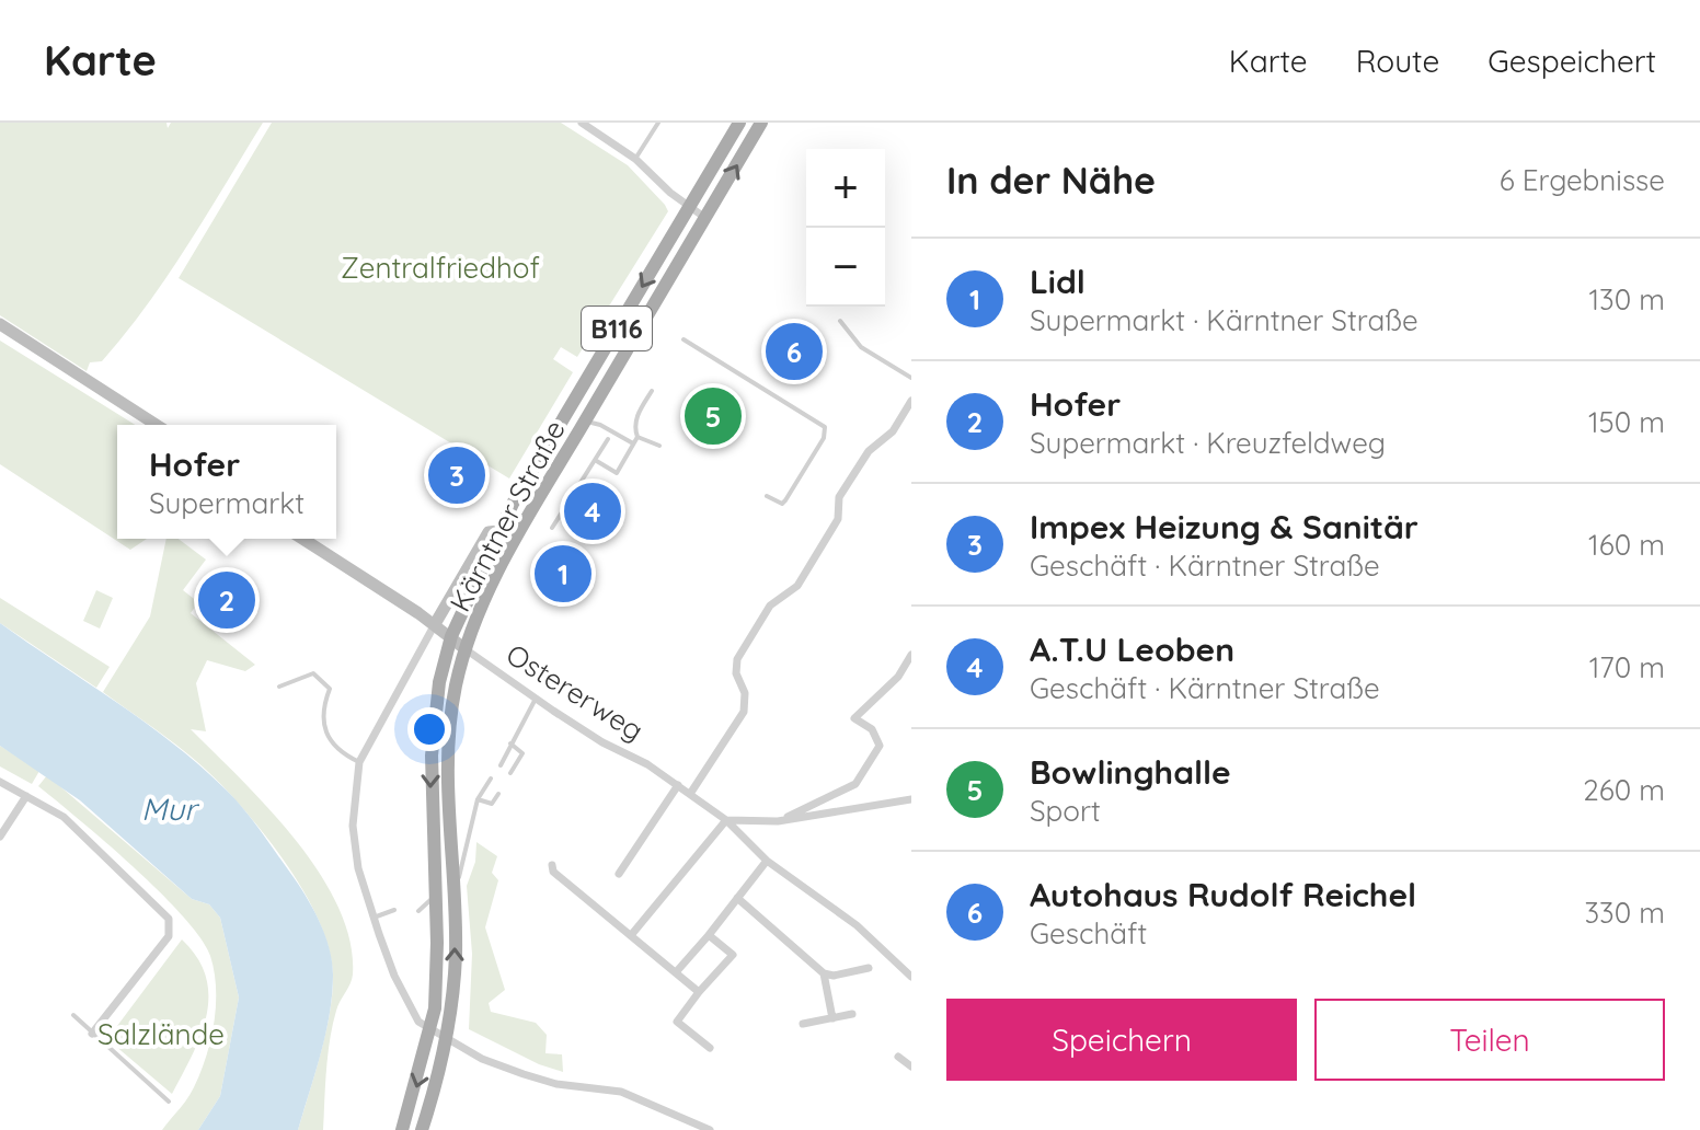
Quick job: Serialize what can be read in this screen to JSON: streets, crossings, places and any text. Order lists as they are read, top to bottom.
{
  "streets": {
    "main road": ["B116", "Kärntner Straße", "Ostererweg"]
  },
  "crossings": [
    ["Kärntner Straße", "Ostererweg"]
  ],
  "water": ["Mur"],
  "parks": ["Zentralfriedhof", "Salzlände"],
  "page": {
    "header": "Karte",
    "nav": ["Karte", "Route", "Gespeichert"],
    "heading": ["In der Nähe", "6 Ergebnisse"],
    "map_buttons": ["+", "−"],
    "list": [
      {
        "mark": "1",
        "name": "Lidl",
        "note": "Supermarkt · Kärntner Straße",
        "value": "130 m"
      },
      {
        "mark": "2",
        "name": "Hofer",
        "note": "Supermarkt · Kreuzfeldweg",
        "value": "150 m"
      },
      {
        "mark": "3",
        "name": "Impex Heizung & Sanitär",
        "note": "Geschäft · Kärntner Straße",
        "value": "160 m"
      },
      {
        "mark": "4",
        "name": "A.T.U Leoben",
        "note": "Geschäft · Kärntner Straße",
        "value": "170 m"
      },
      {
        "mark": "5",
        "name": "Bowlinghalle",
        "note": "Sport",
        "value": "260 m"
      },
      {
        "mark": "6",
        "name": "Autohaus Rudolf Reichel",
        "note": "Geschäft",
        "value": "330 m"
      }
    ],
    "pins": [
      "6",
      "5",
      "3",
      "4",
      "1",
      "2"
    ],
    "popup": ["Hofer", "Supermarkt"],
    "buttons": ["Speichern", "Teilen"]
  }
}
